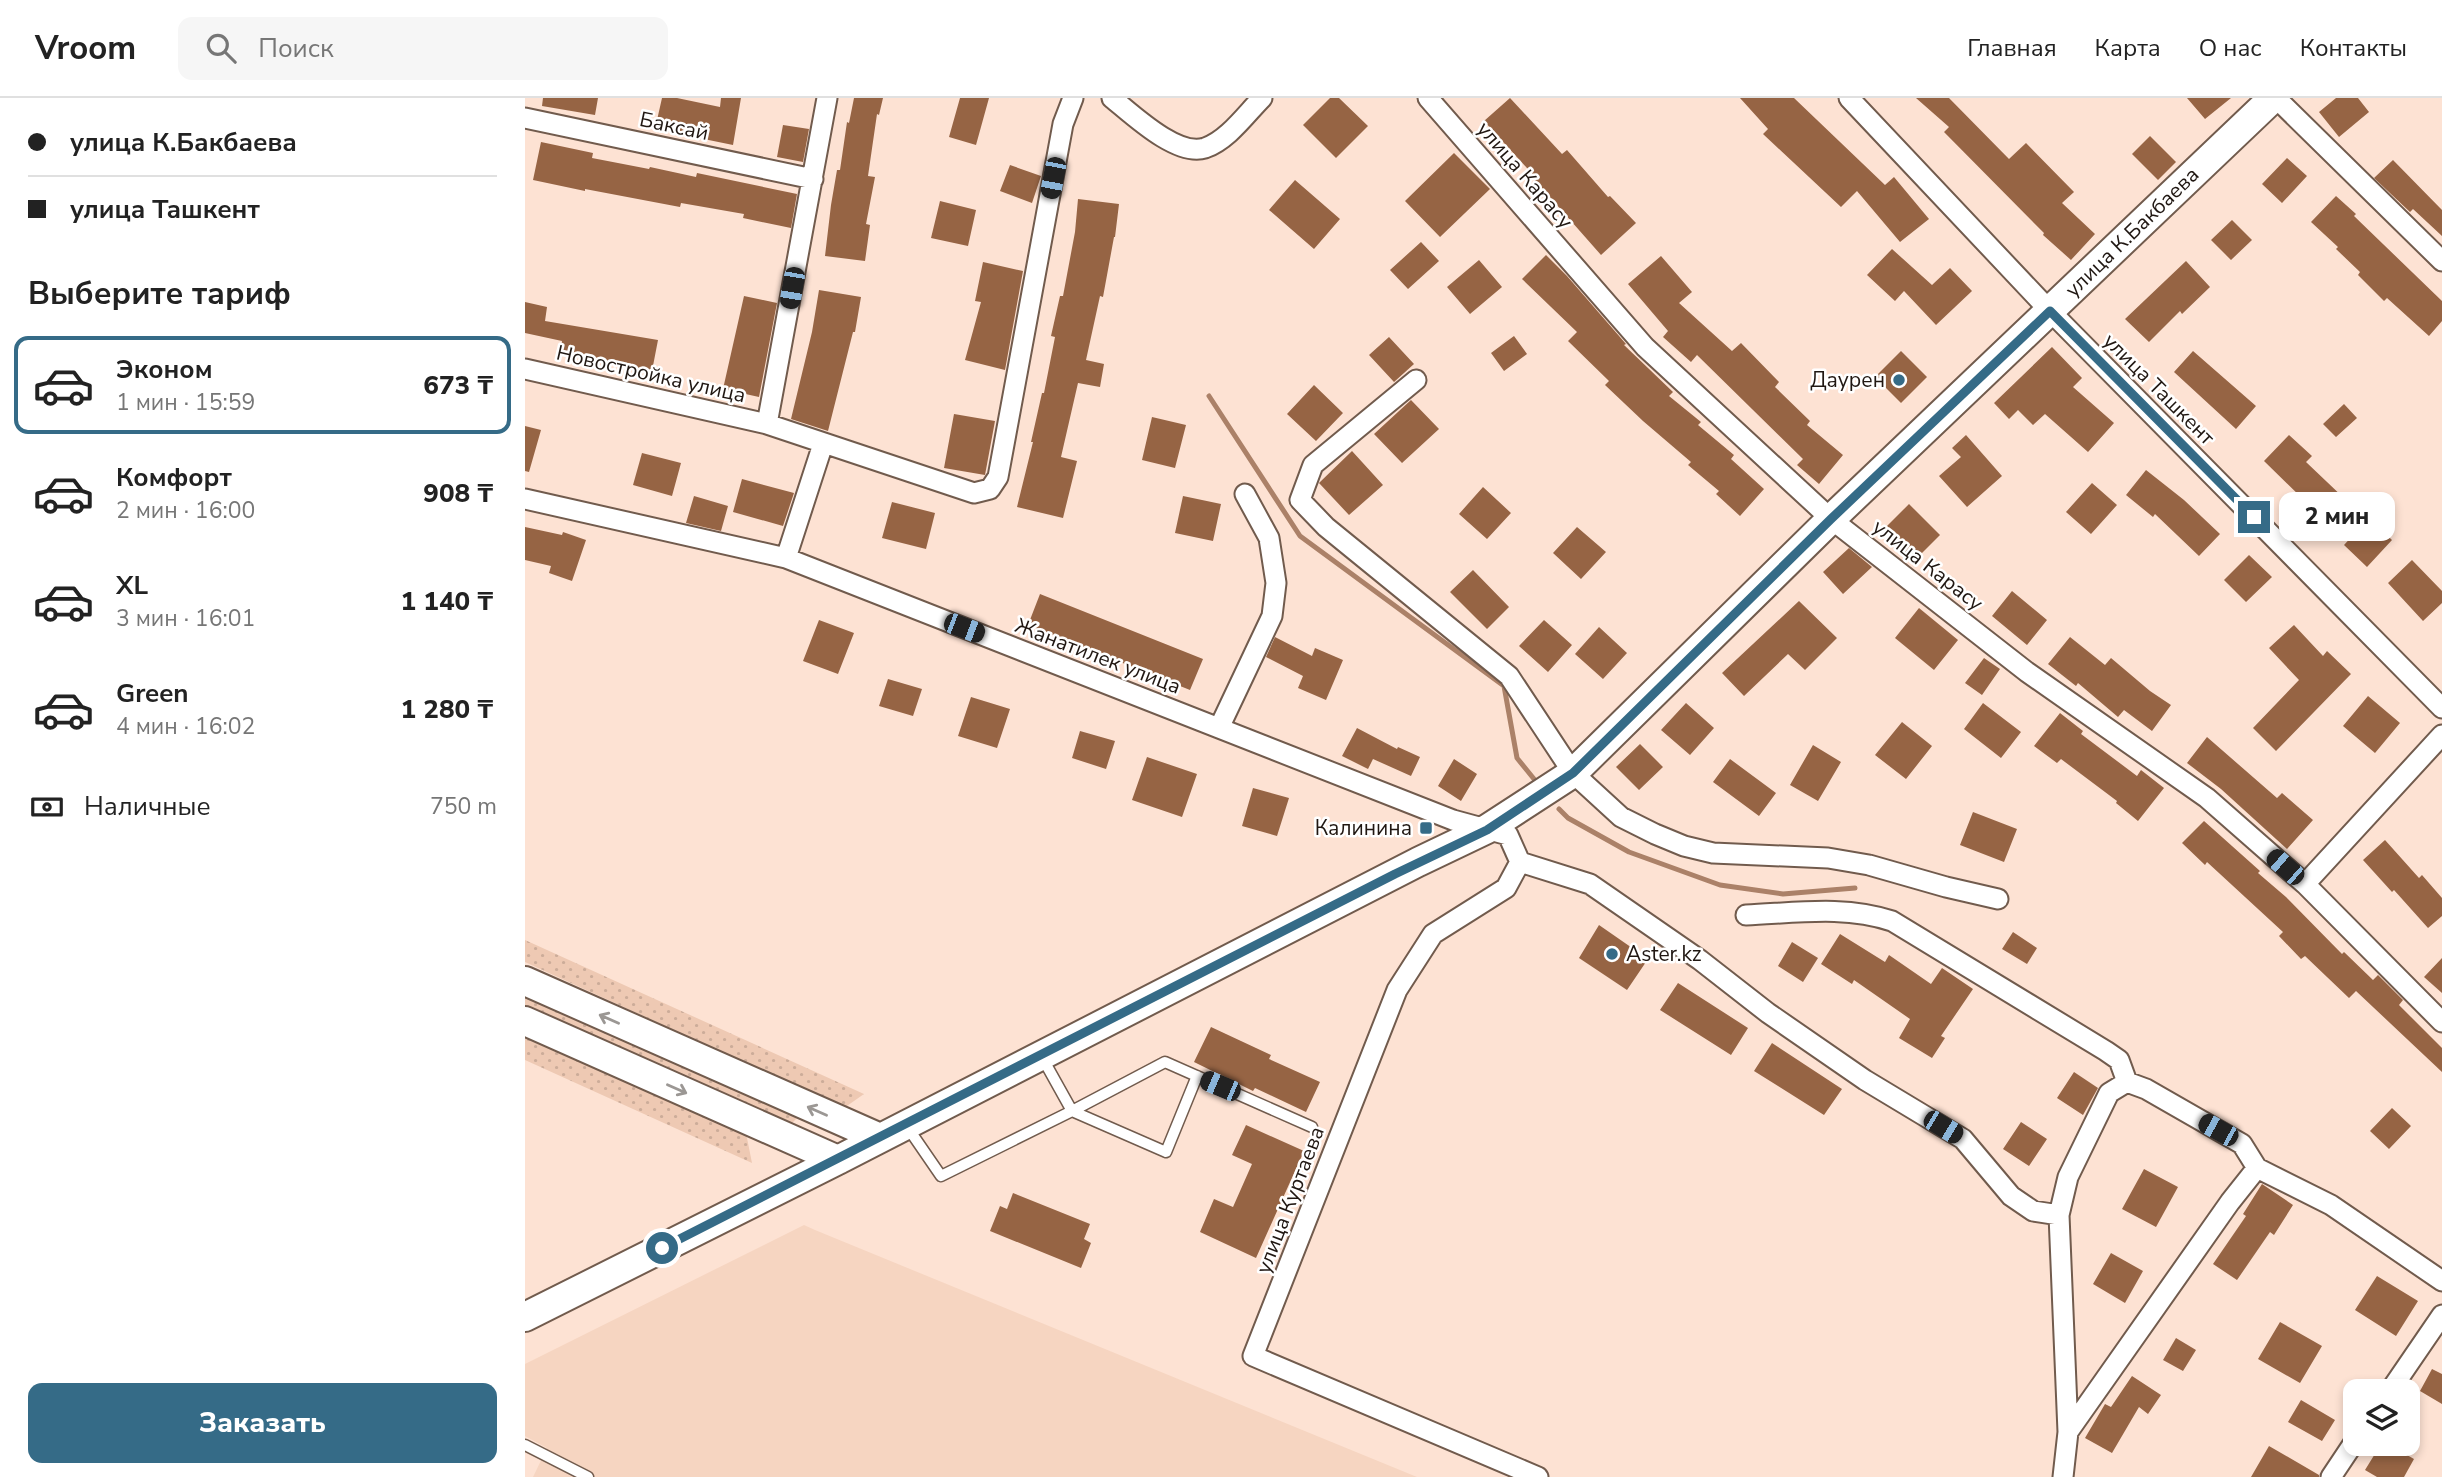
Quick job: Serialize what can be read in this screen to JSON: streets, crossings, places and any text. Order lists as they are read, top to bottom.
{
  "streets": {
    "street": [
      "Баксай",
      "улица Карасу",
      "улица К.Бакбаева",
      "Новостройка улица",
      "улица Ташкент",
      "Жанатилек улица",
      "улица Куртаева"
    ]
  },
  "crossings": [
    ["улица Карасу", "улица К.Бакбаева"],
    ["улица К.Бакбаева", "улица Ташкент"],
    ["улица К.Бакбаева", "Жанатилек улица"]
  ],
  "places": {
    "other": ["Даурен", "Aster.kz"],
    "transit": ["Калинина"]
  },
  "page": {
    "header": "Vroom",
    "search": "Поиск",
    "nav": [
      "Главная",
      "Карта",
      "О нас",
      "Контакты"
    ],
    "banner": ["улица К.Бакбаева", "улица Ташкент"],
    "heading": "Выберите тариф",
    "list": [
      {
        "name": "Эконом",
        "note": "1 мин · 15:59",
        "value": "673 ₸"
      },
      {
        "name": "Комфорт",
        "note": "2 мин · 16:00",
        "value": "908 ₸"
      },
      {
        "name": "XL",
        "note": "3 мин · 16:01",
        "value": "1 140 ₸"
      },
      {
        "name": "Green",
        "note": "4 мин · 16:02",
        "value": "1 280 ₸"
      }
    ],
    "bubble": "2 мин",
    "pay": ["Наличные", "750 m"],
    "buttons": "Заказать"
  }
}
